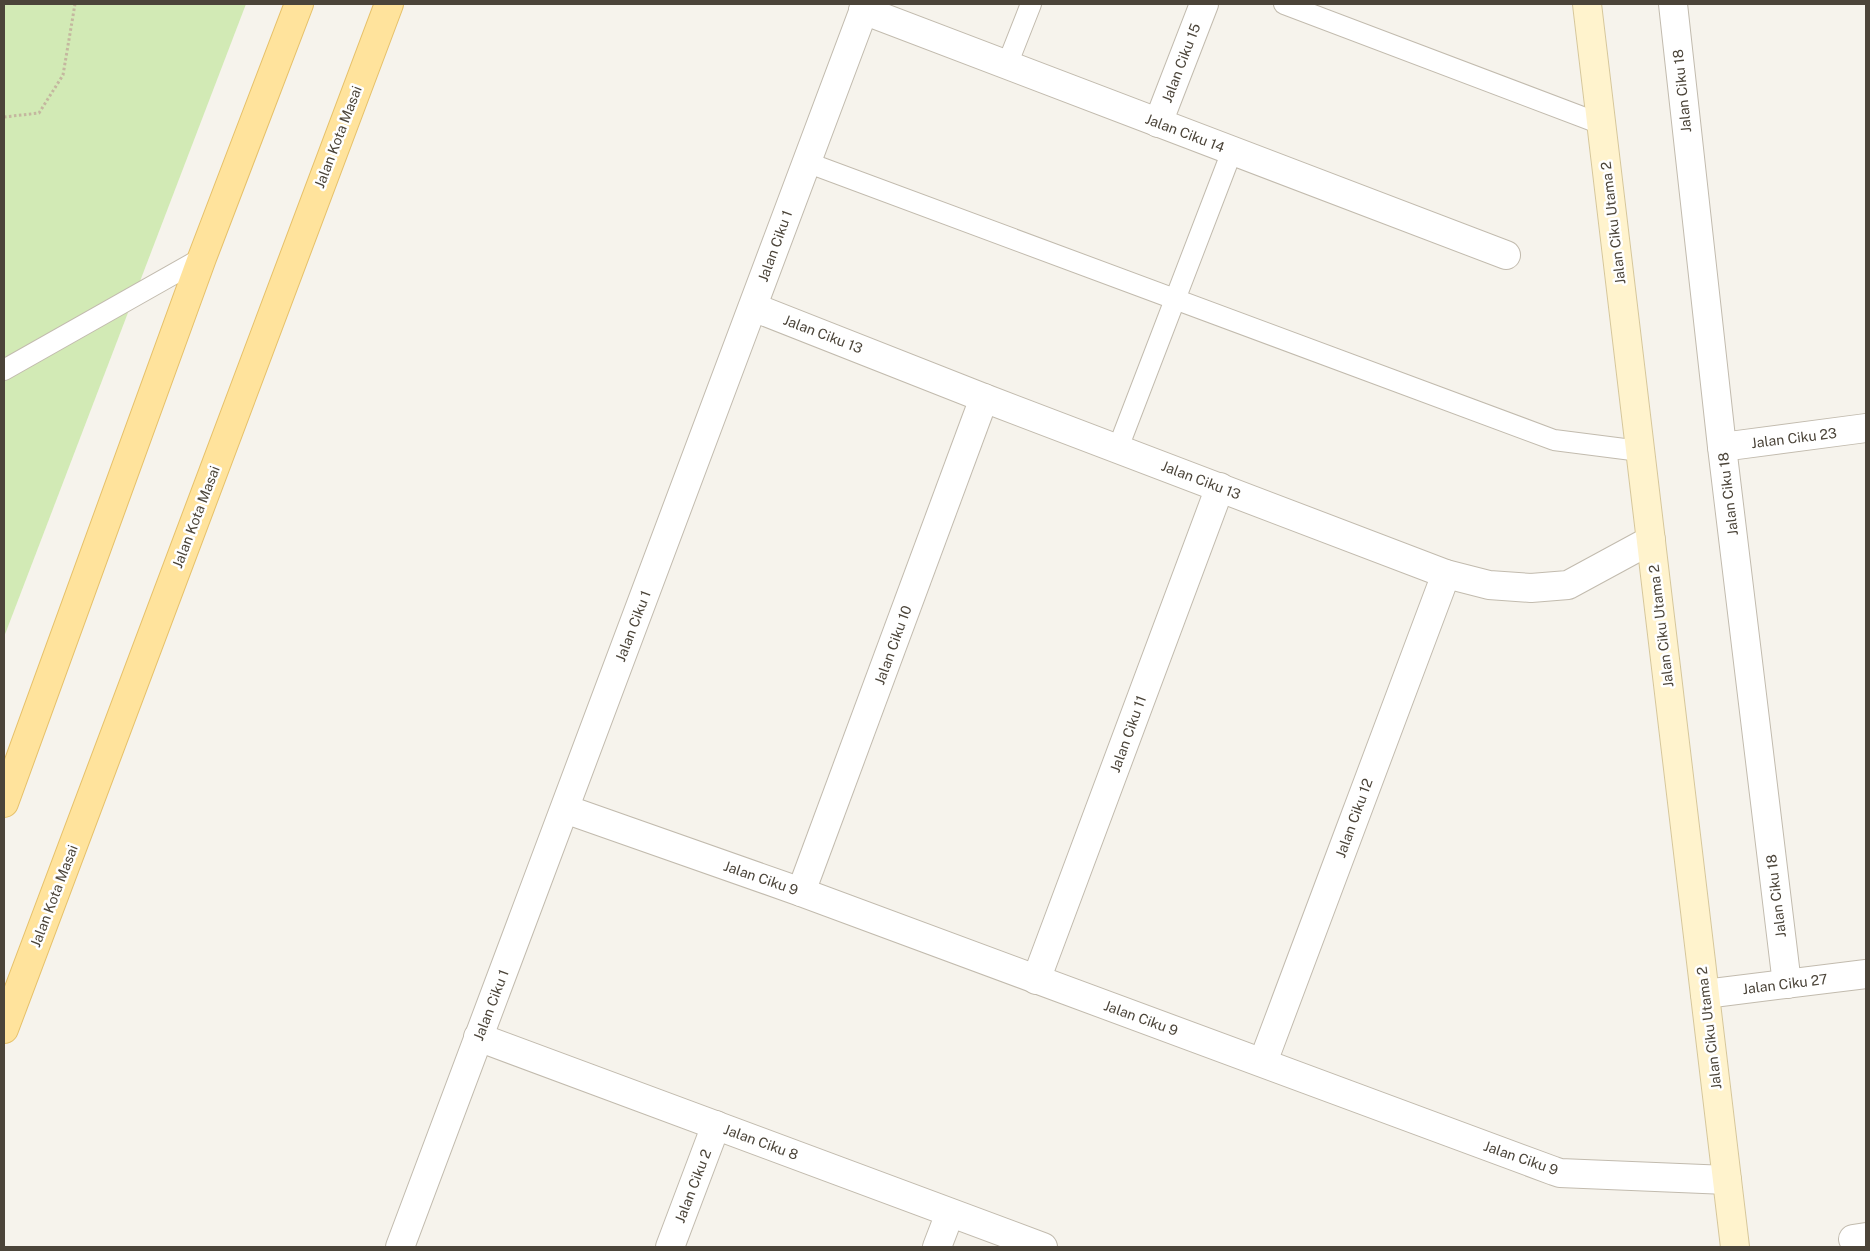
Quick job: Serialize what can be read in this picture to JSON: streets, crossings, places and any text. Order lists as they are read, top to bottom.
{
  "streets": {
    "main road": ["Jalan Kota Masai"],
    "street": [
      "Jalan Ciku 15",
      "Jalan Ciku 18",
      "Jalan Ciku 14",
      "Jalan Ciku Utama 2",
      "Jalan Ciku 1",
      "Jalan Ciku 13",
      "Jalan Ciku 23",
      "Jalan Ciku 10",
      "Jalan Ciku 11",
      "Jalan Ciku 12",
      "Jalan Ciku 9",
      "Jalan Ciku 27",
      "Jalan Ciku 8",
      "Jalan Ciku 2"
    ]
  },
  "crossings": [
    ["Jalan Ciku 15", "Jalan Ciku 14"],
    ["Jalan Ciku 18", "Jalan Ciku 23"],
    ["Jalan Ciku 18", "Jalan Ciku 27"],
    ["Jalan Ciku 14", "Jalan Ciku 1"],
    ["Jalan Ciku Utama 2", "Jalan Ciku 13"],
    ["Jalan Ciku Utama 2", "Jalan Ciku 9"],
    ["Jalan Ciku Utama 2", "Jalan Ciku 27"],
    ["Jalan Ciku 1", "Jalan Ciku 13"],
    ["Jalan Ciku 1", "Jalan Ciku 9"],
    ["Jalan Ciku 1", "Jalan Ciku 8"],
    ["Jalan Ciku 13", "Jalan Ciku 10"],
    ["Jalan Ciku 13", "Jalan Ciku 11"],
    ["Jalan Ciku 13", "Jalan Ciku 12"],
    ["Jalan Ciku 10", "Jalan Ciku 9"],
    ["Jalan Ciku 11", "Jalan Ciku 9"],
    ["Jalan Ciku 12", "Jalan Ciku 9"],
    ["Jalan Ciku 8", "Jalan Ciku 2"]
  ]
}
